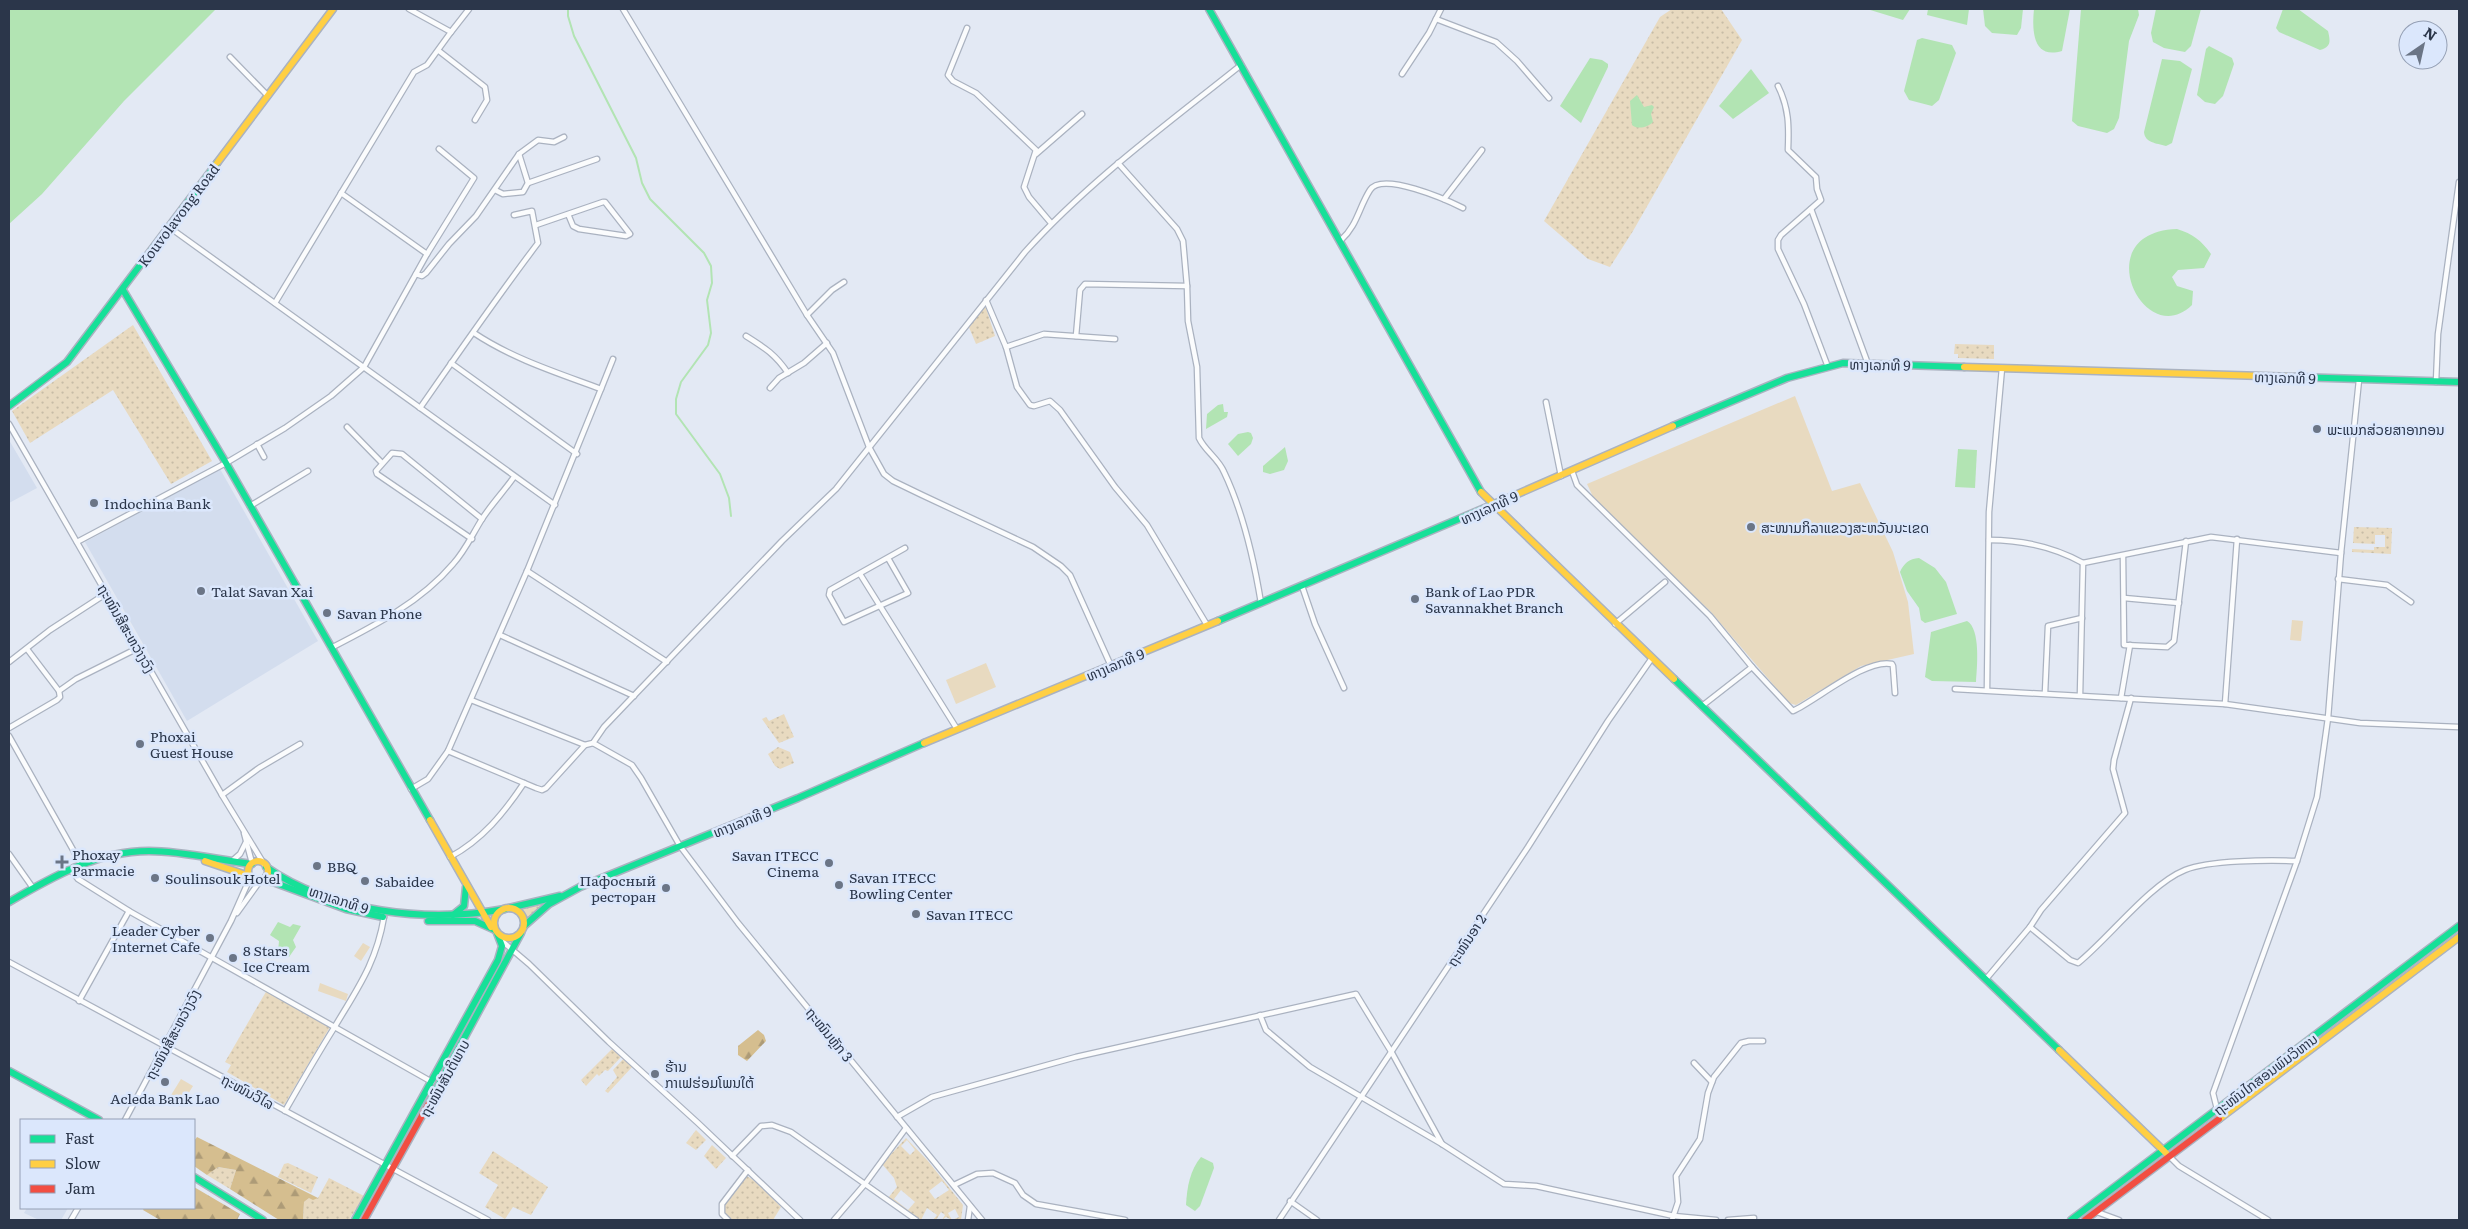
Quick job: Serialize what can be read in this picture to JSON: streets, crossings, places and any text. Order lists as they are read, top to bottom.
{
  "streets": {
    "main road": [
      "Kouvolavong Road",
      "ທາງເລກທີ 9",
      "ຖະໜົນໄກສອນພົມວິຫານ",
      "ຖະໜົນສັນຕິພາບ"
    ],
    "street": [
      "ຖະໜົນສີສະຫວ່າງວົງ",
      "ຖະໜົນອາ 2",
      "ຖະໜົນຫຼັກ 3",
      "ຖະໜົນວິໄລ"
    ]
  },
  "crossings": [
    ["ທາງເລກທີ 9", "ຖະໜົນສີສະຫວ່າງວົງ"],
    ["ທາງເລກທີ 9", "ຖະໜົນຫຼັກ 3"],
    ["ທາງເລກທີ 9", "ຖະໜົນສັນຕິພາບ"],
    ["ຖະໜົນສີສະຫວ່າງວົງ", "ຖະໜົນວິໄລ"],
    ["ຖະໜົນສັນຕິພາບ", "ຖະໜົນວິໄລ"]
  ],
  "places": {
    "other": [
      "ພະແນກສ່ວຍສາອາກອນ",
      "Indochina Bank",
      "ສະໜາມກິລາແຂວງສະຫວັນນະເຂດ",
      "Talat Savan Xai",
      "Bank of Lao PDR Savannakhet Branch",
      "Savan Phone",
      "Phoxai Guest House",
      "Savan ITECC Cinema",
      "BBQ",
      "Soulinsouk Hotel",
      "Sabaidee",
      "Savan ITECC Bowling Center",
      "Пафосный ресторан",
      "Savan ITECC",
      "Leader Cyber Internet Cafe",
      "8 Stars Ice Cream",
      "ຮ້ານ ກາເຟຮ່ອມໂພນໃຕ້",
      "Acleda Bank Lao"
    ],
    "health": ["Phoxay Parmacie"]
  },
  "legend": ["Fast", "Slow", "Jam"],
  "north": "top right"
}
